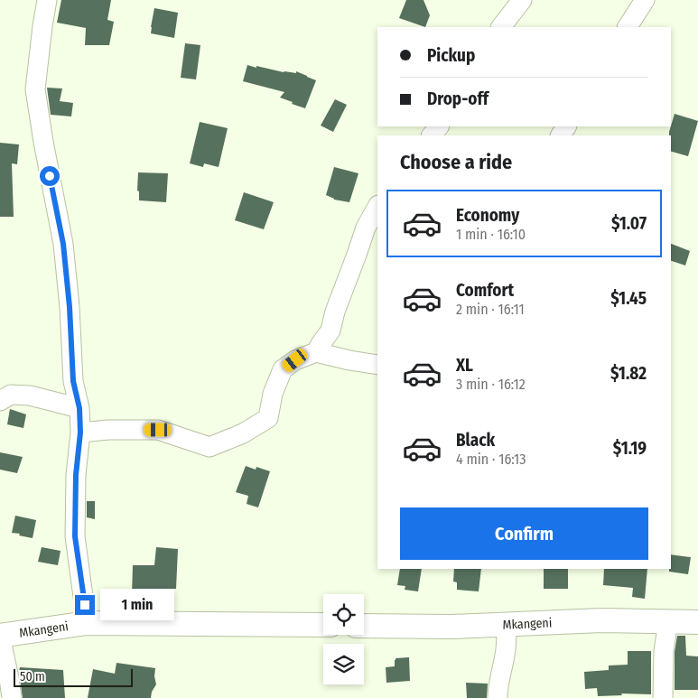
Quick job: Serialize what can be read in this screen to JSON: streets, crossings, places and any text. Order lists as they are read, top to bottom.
{
  "streets": {
    "street": ["Mkangeni"]
  },
  "scale_bar": "50 m",
  "page": {
    "banner": ["Pickup", "Drop-off"],
    "heading": "Choose a ride",
    "list": [
      {
        "name": "Economy",
        "note": "1 min · 16:10",
        "value": "$1.07"
      },
      {
        "name": "Comfort",
        "note": "2 min · 16:11",
        "value": "$1.45"
      },
      {
        "name": "XL",
        "note": "3 min · 16:12",
        "value": "$1.82"
      },
      {
        "name": "Black",
        "note": "4 min · 16:13",
        "value": "$1.19"
      }
    ],
    "buttons": "Confirm",
    "bubble": "1 min",
    "scale": "50 m"
  }
}
